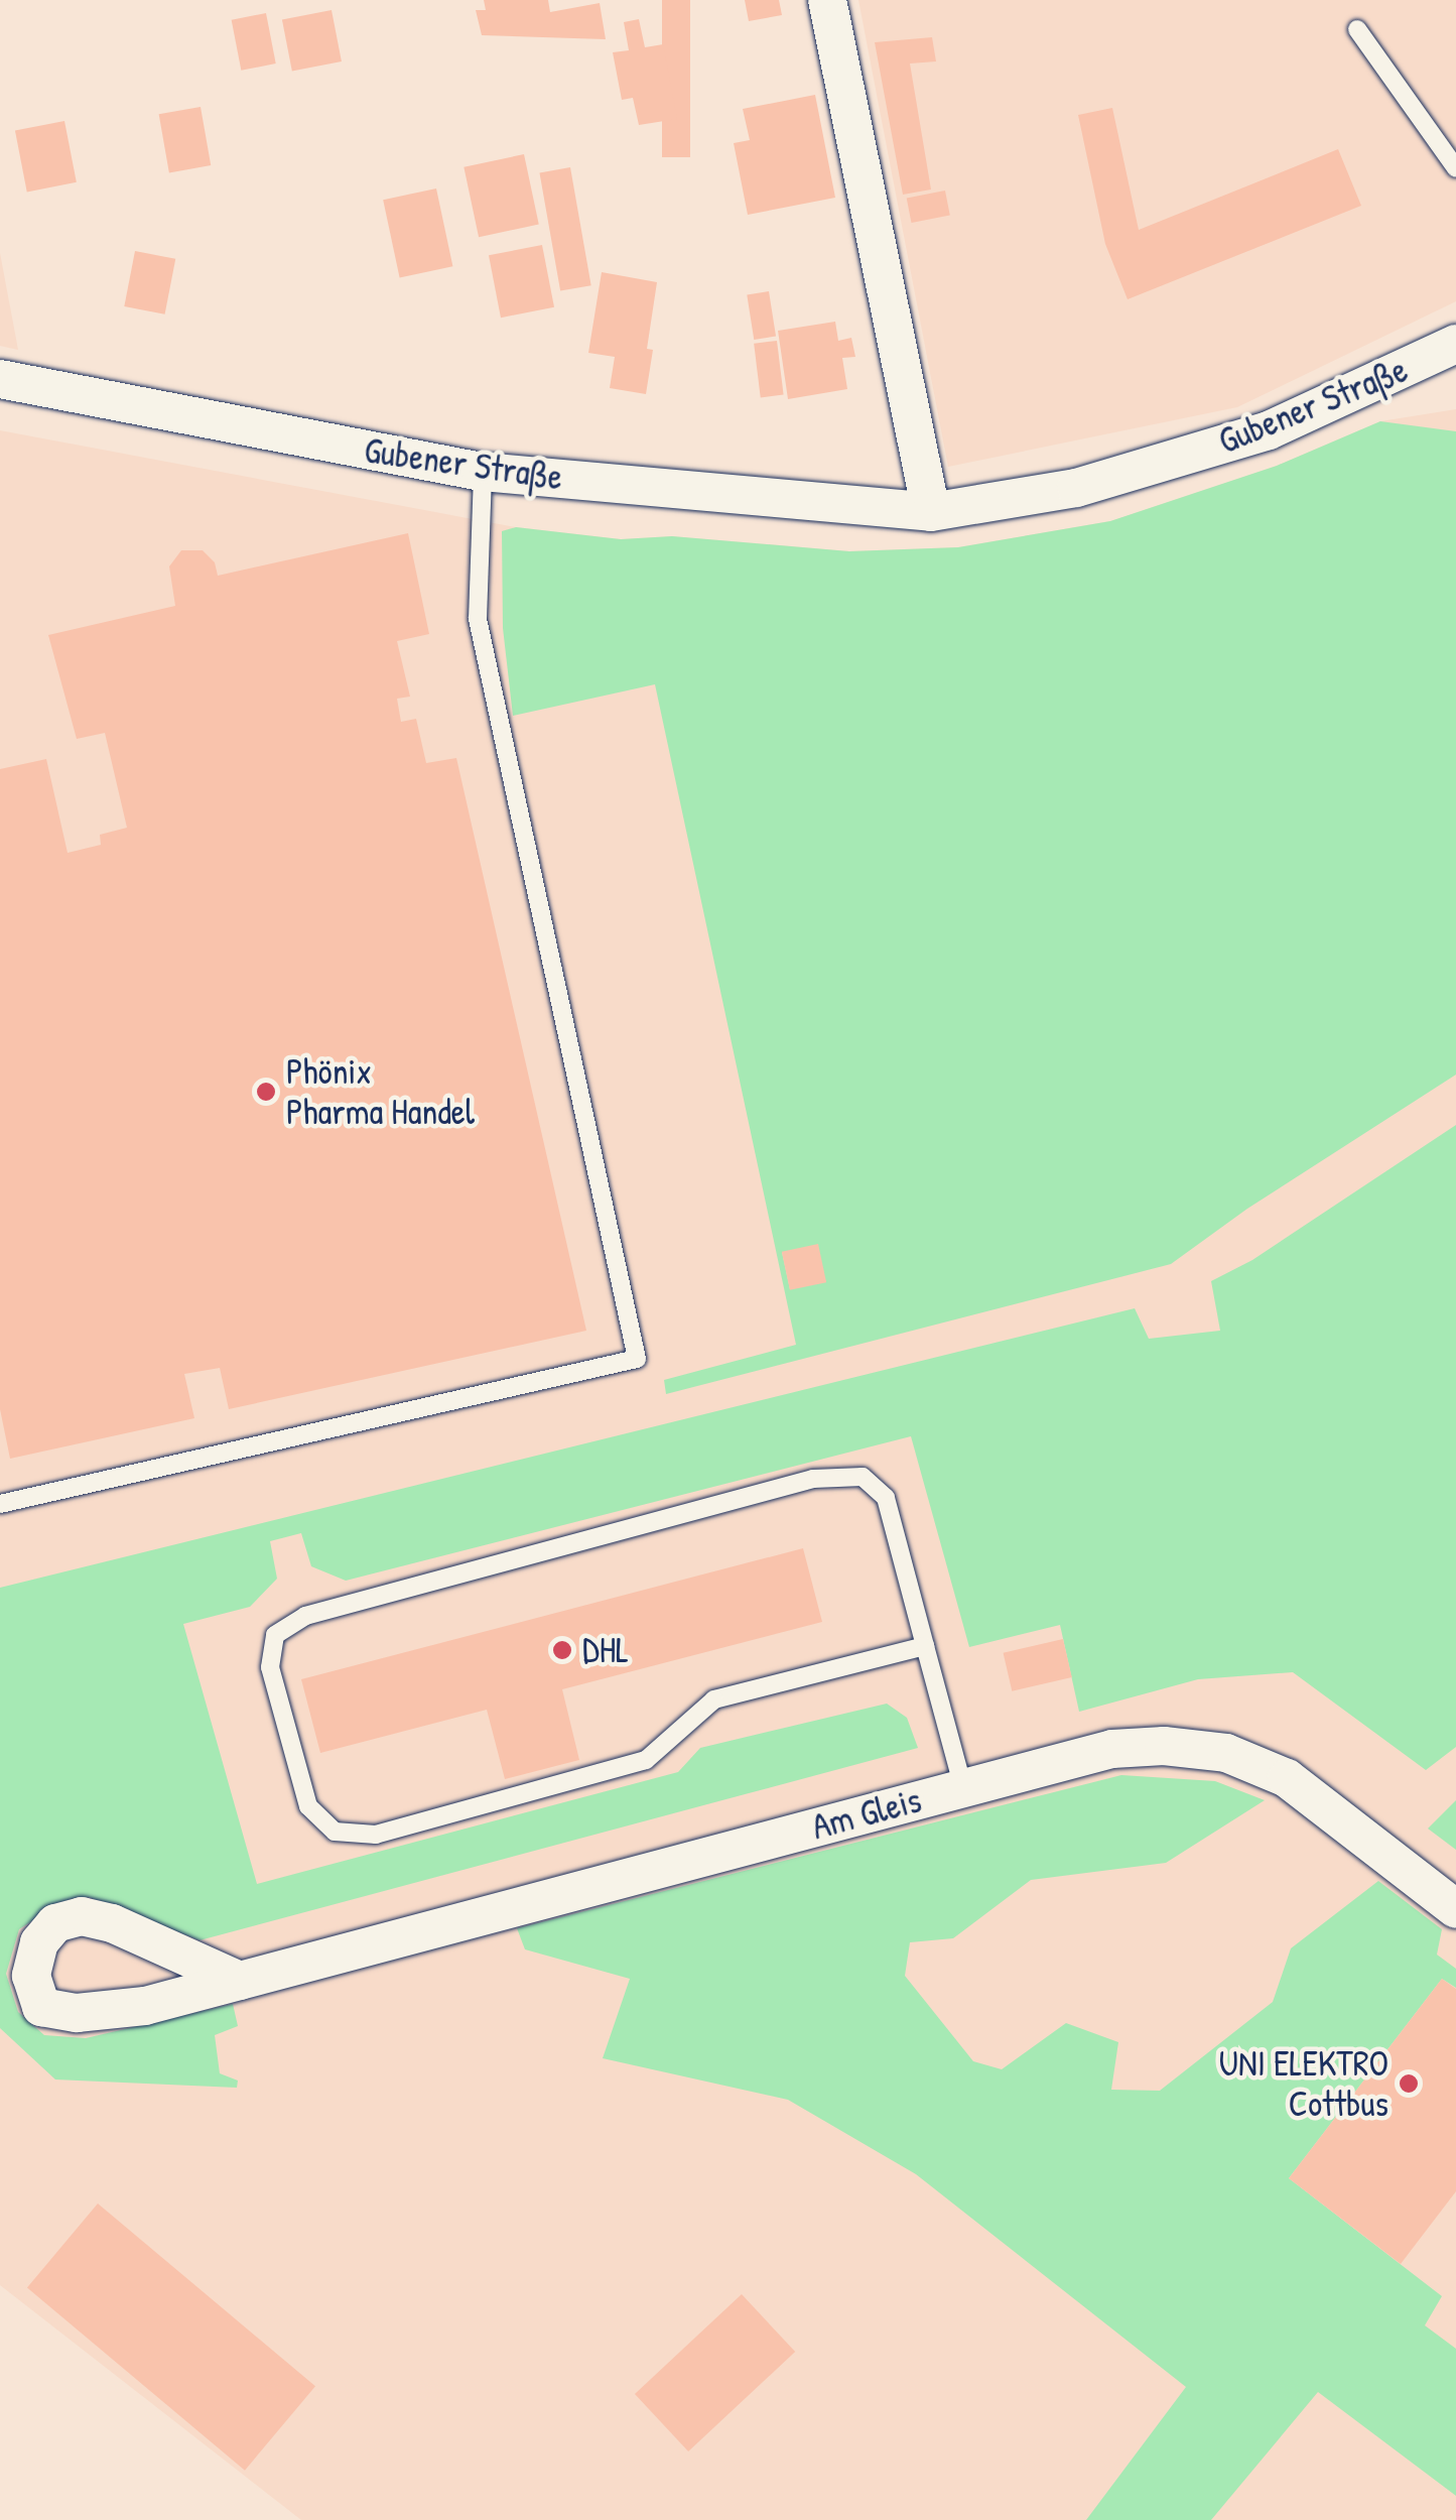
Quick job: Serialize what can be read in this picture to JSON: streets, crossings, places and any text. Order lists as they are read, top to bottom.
{
  "streets": {
    "street": ["Gubener Straße", "Am Gleis"]
  },
  "places": ["Phönix Pharma Handel", "DHL", "UNI ELEKTRO Cottbus"]
}
